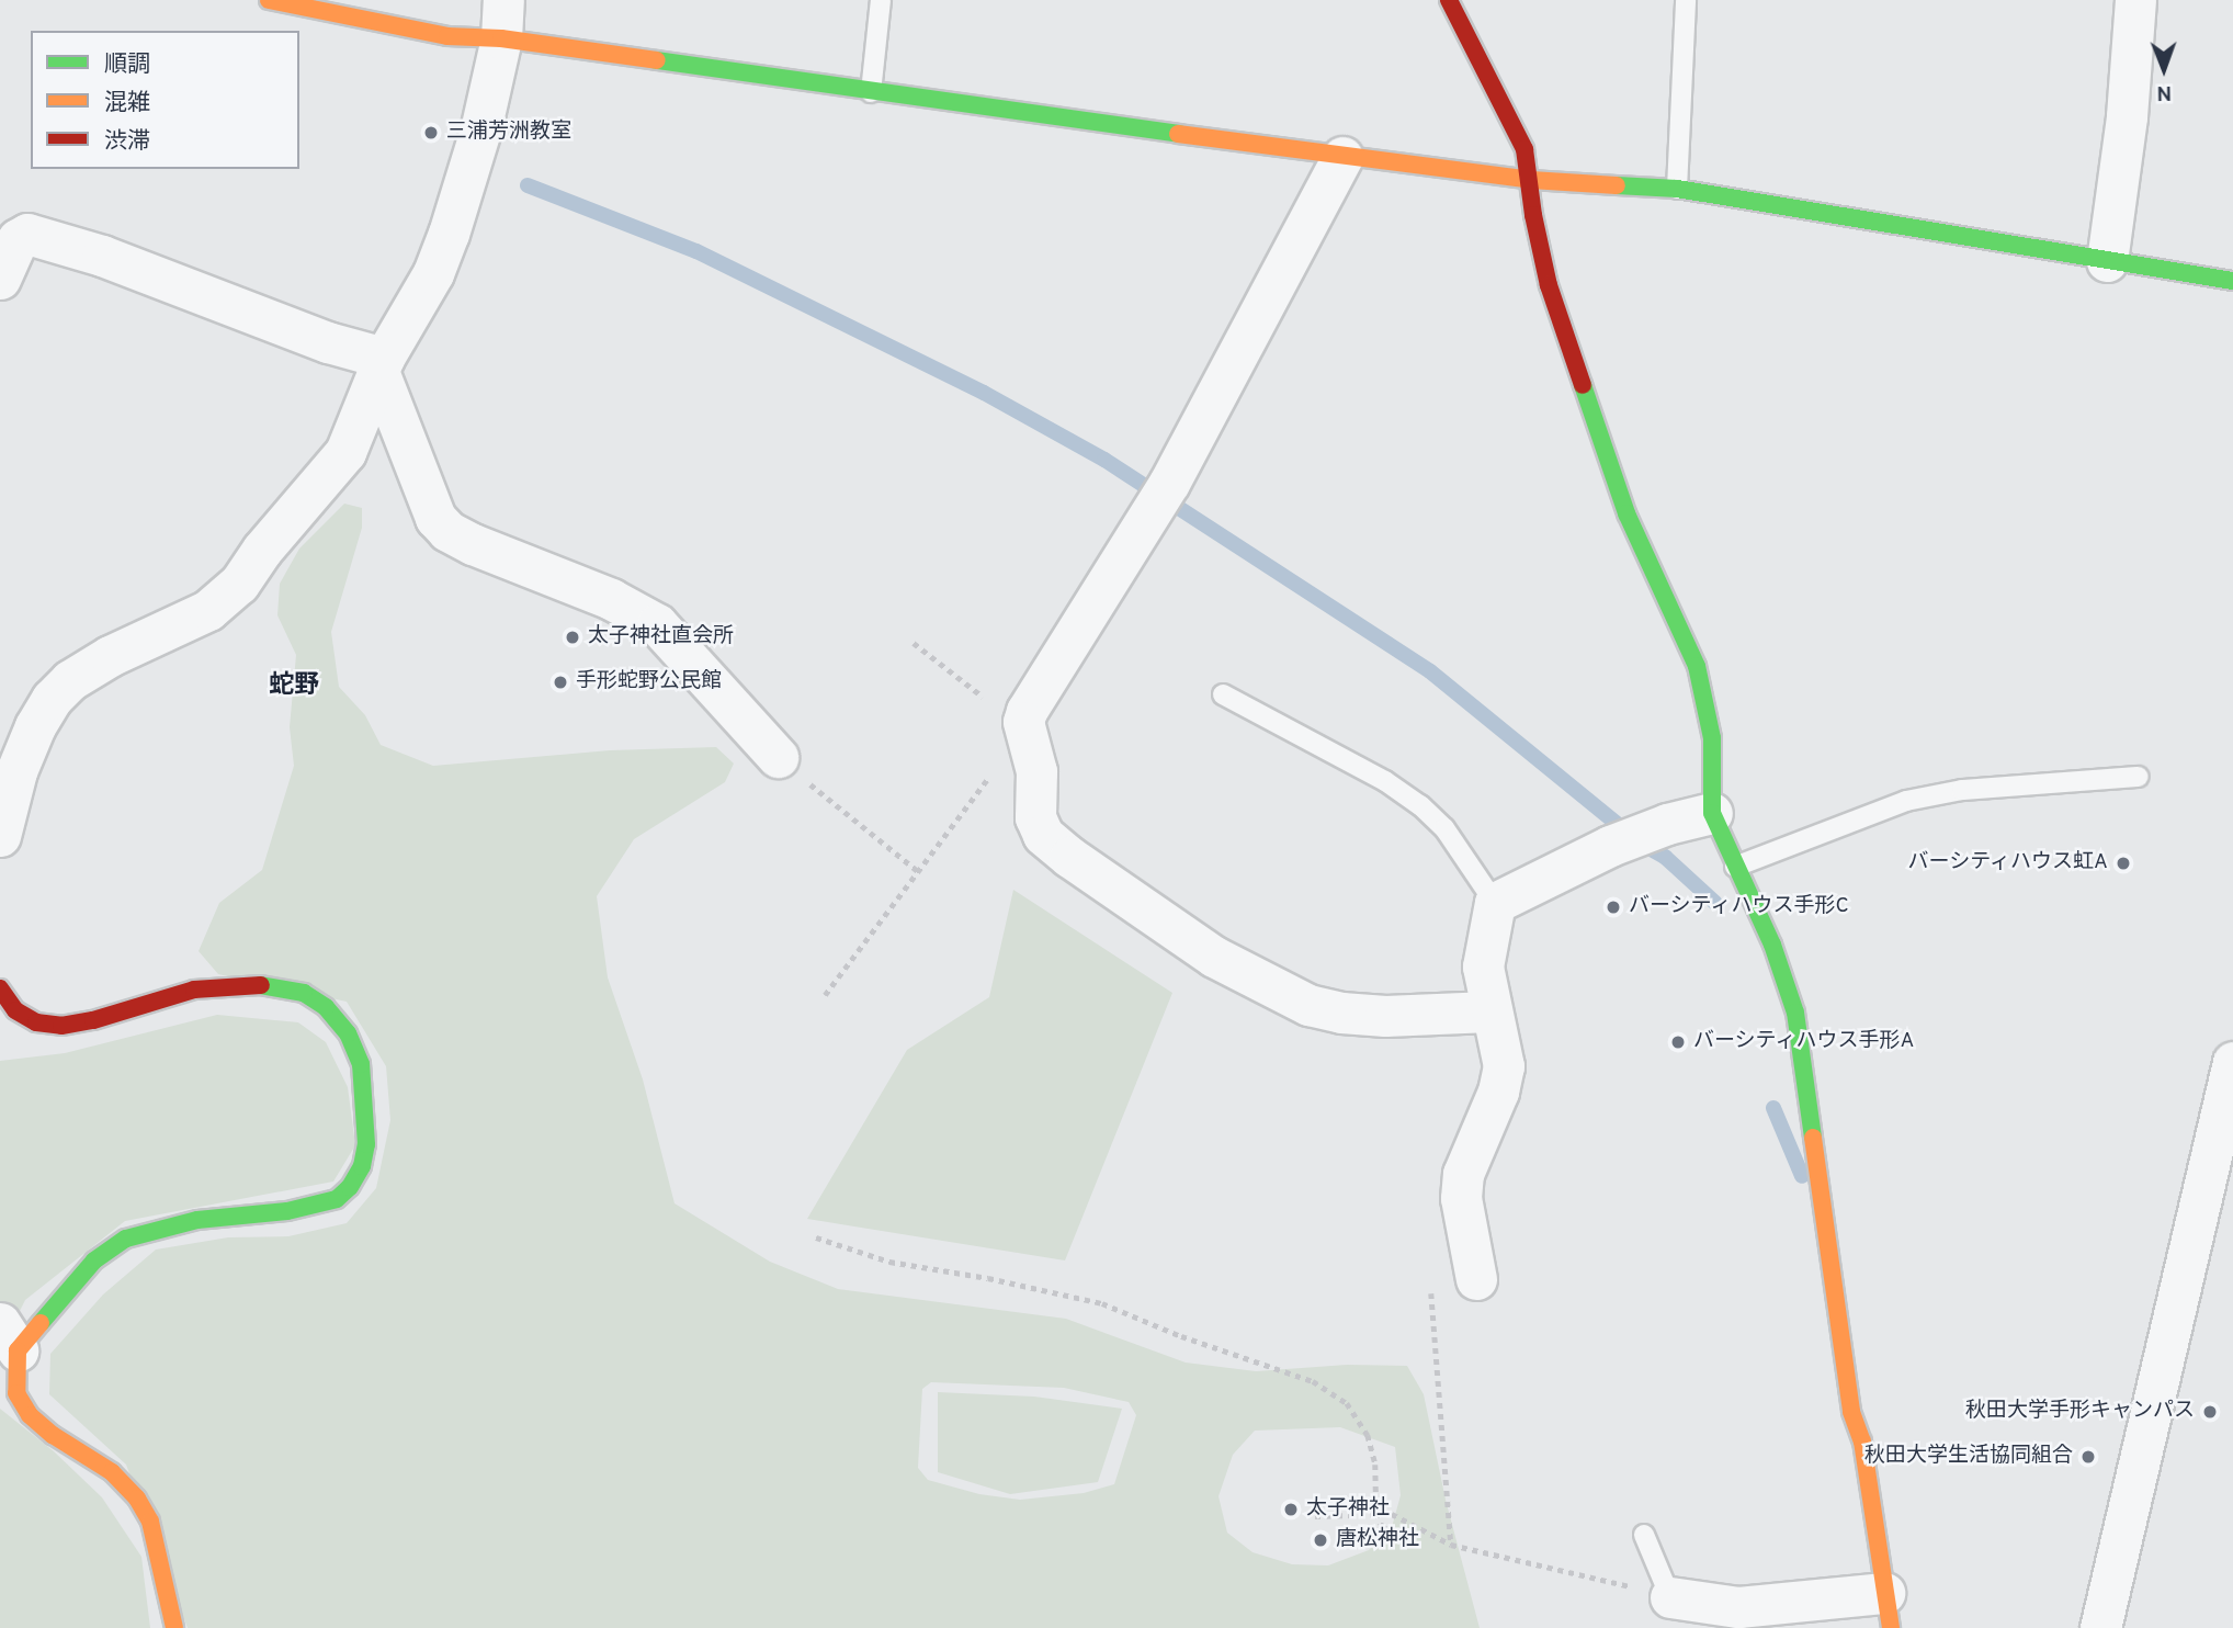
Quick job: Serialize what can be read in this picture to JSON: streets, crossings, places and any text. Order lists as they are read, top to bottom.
{
  "districts": ["蛇野"],
  "places": [
    "三浦芳洲教室",
    "太子神社直会所",
    "手形蛇野公民館",
    "バーシティハウス虹A",
    "バーシティハウス手形C",
    "バーシティハウス手形A",
    "秋田大学手形キャンパス",
    "秋田大学生活協同組合",
    "太子神社",
    "唐松神社"
  ],
  "legend": ["順調", "混雑", "渋滞"],
  "north": "bottom"
}
